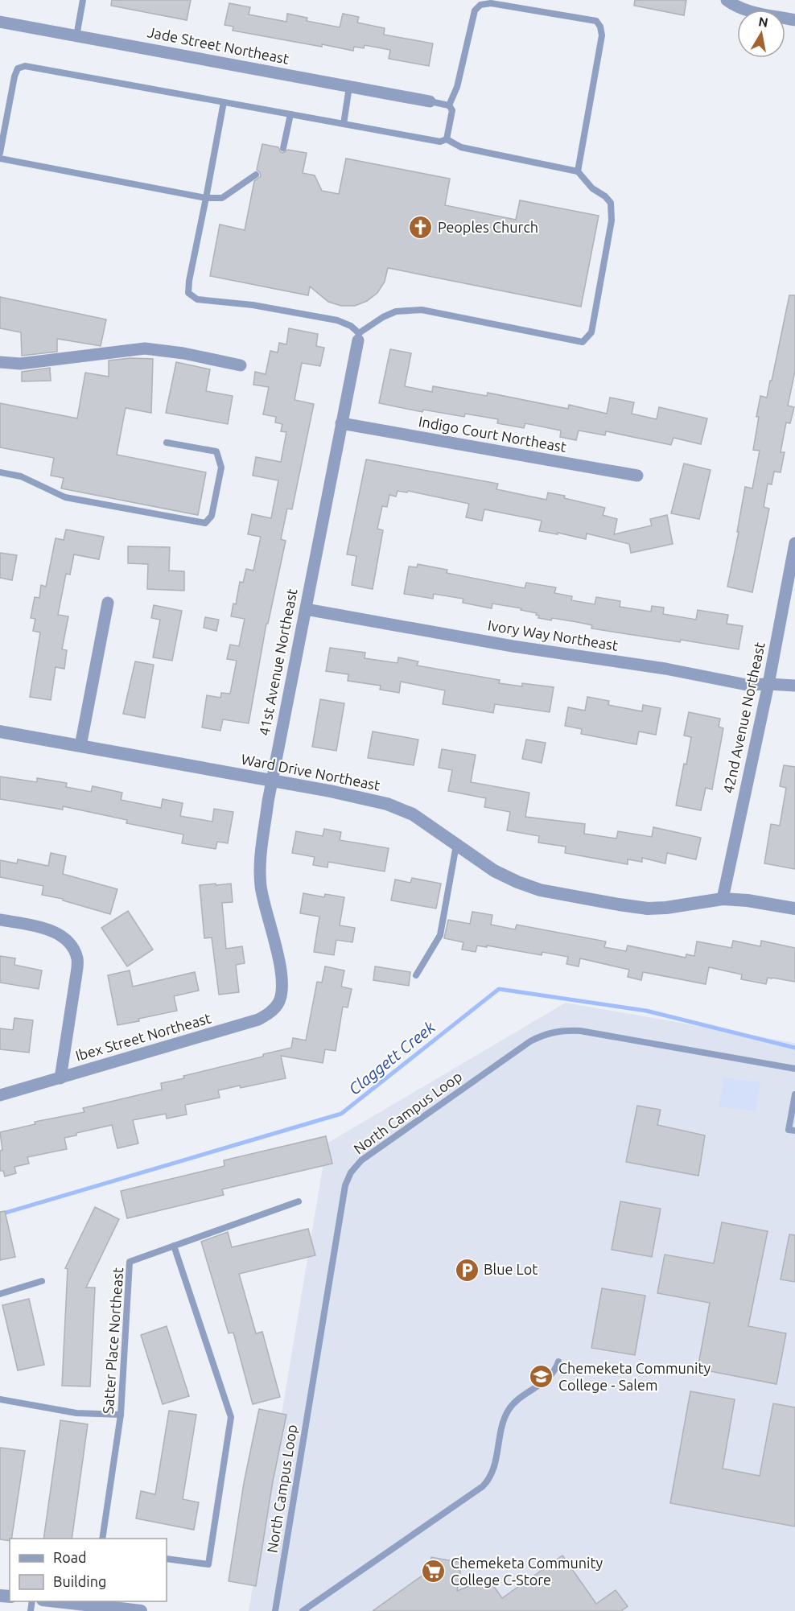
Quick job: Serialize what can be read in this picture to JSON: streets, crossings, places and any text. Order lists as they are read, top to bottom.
{
  "streets": {
    "street": [
      "Jade Street Northeast",
      "Indigo Court Northeast",
      "Ivory Way Northeast",
      "41st Avenue Northeast",
      "42nd Avenue Northeast",
      "Ward Drive Northeast",
      "Ibex Street Northeast"
    ],
    "lane": ["North Campus Loop", "Satter Place Northeast"]
  },
  "crossings": [
    ["Indigo Court Northeast", "41st Avenue Northeast"],
    ["Ivory Way Northeast", "41st Avenue Northeast"],
    ["Ivory Way Northeast", "42nd Avenue Northeast"],
    ["41st Avenue Northeast", "Ward Drive Northeast"],
    ["41st Avenue Northeast", "Ibex Street Northeast"],
    ["42nd Avenue Northeast", "Ward Drive Northeast"]
  ],
  "water": ["Claggett Creek"],
  "places": {
    "church": ["Peoples Church"],
    "parking": ["Blue Lot"],
    "school or university": ["Chemeketa Community College - Salem"],
    "supermarket": ["Chemeketa Community College C-Store"]
  },
  "legend": ["Road", "Building"],
  "north": "top"
}
